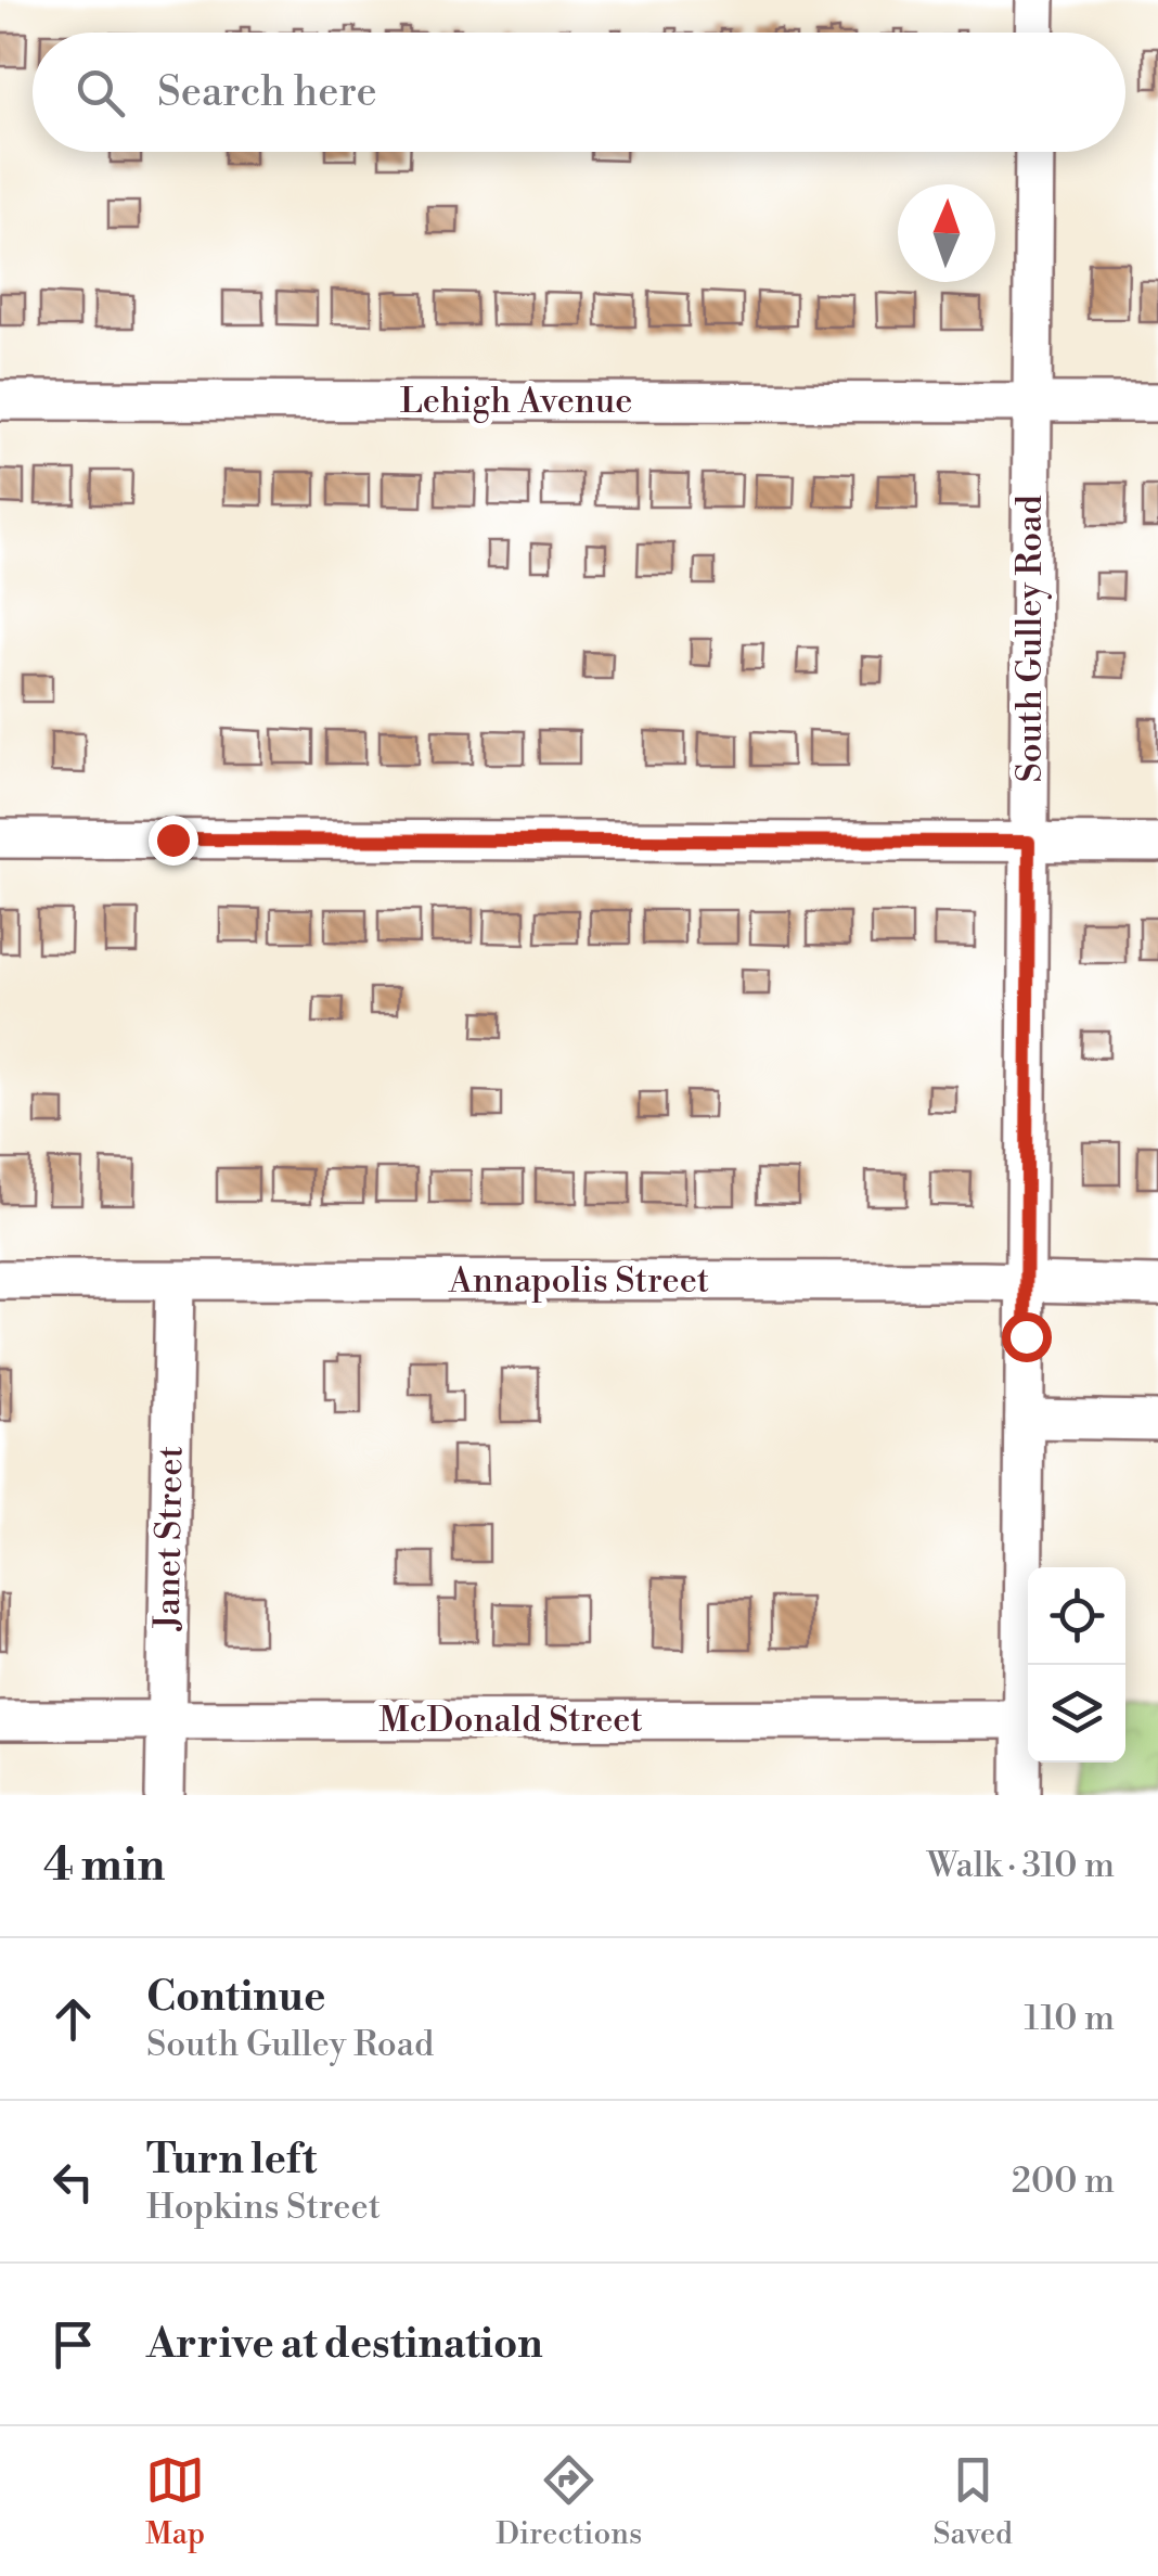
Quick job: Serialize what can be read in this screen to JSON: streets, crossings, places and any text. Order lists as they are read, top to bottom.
{
  "streets": {
    "street": [
      "Lehigh Avenue",
      "South Gulley Road",
      "Annapolis Street",
      "Janet Street",
      "McDonald Street"
    ]
  },
  "crossings": [
    ["Lehigh Avenue", "South Gulley Road"],
    ["South Gulley Road", "Annapolis Street"],
    ["South Gulley Road", "McDonald Street"],
    ["Annapolis Street", "Janet Street"],
    ["Janet Street", "McDonald Street"]
  ],
  "north": "top",
  "page": {
    "search": "Search here",
    "heading": ["4 min", "Walk · 310 m"],
    "list": [
      ["Continue", "South Gulley Road", "110 m"],
      ["Turn left", "Hopkins Street", "200 m"],
      "Arrive at destination"
    ],
    "nav": ["Map", "Directions", "Saved"]
  }
}
